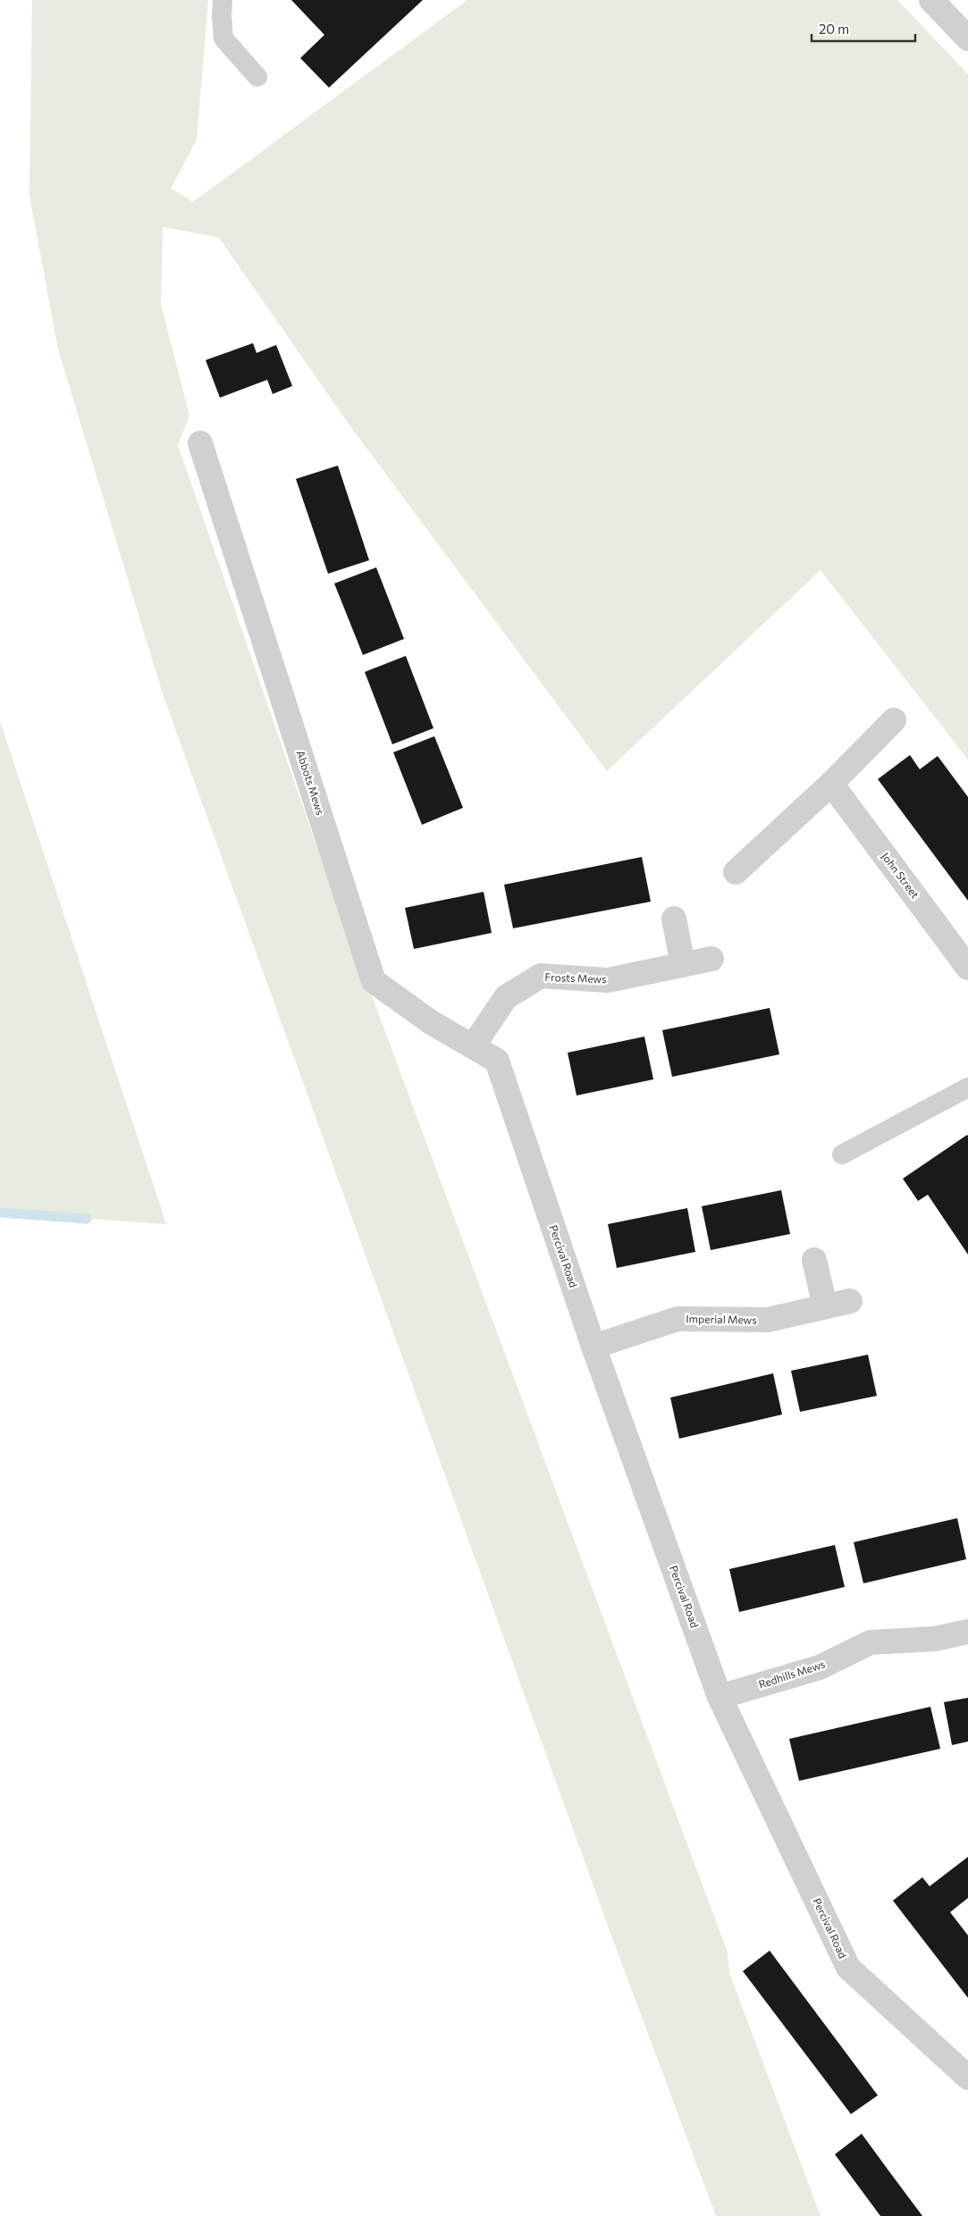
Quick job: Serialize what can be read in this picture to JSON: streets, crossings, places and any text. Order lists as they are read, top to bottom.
{
  "streets": {
    "street": [
      "Abbots Mews",
      "John Street",
      "Frosts Mews",
      "Percival Road",
      "Imperial Mews",
      "Redhills Mews"
    ]
  },
  "crossings": [
    ["Abbots Mews", "Frosts Mews"],
    ["Abbots Mews", "Percival Road"],
    ["Percival Road", "Imperial Mews"],
    ["Percival Road", "Redhills Mews"]
  ],
  "scale_bar": "20 m"
}
